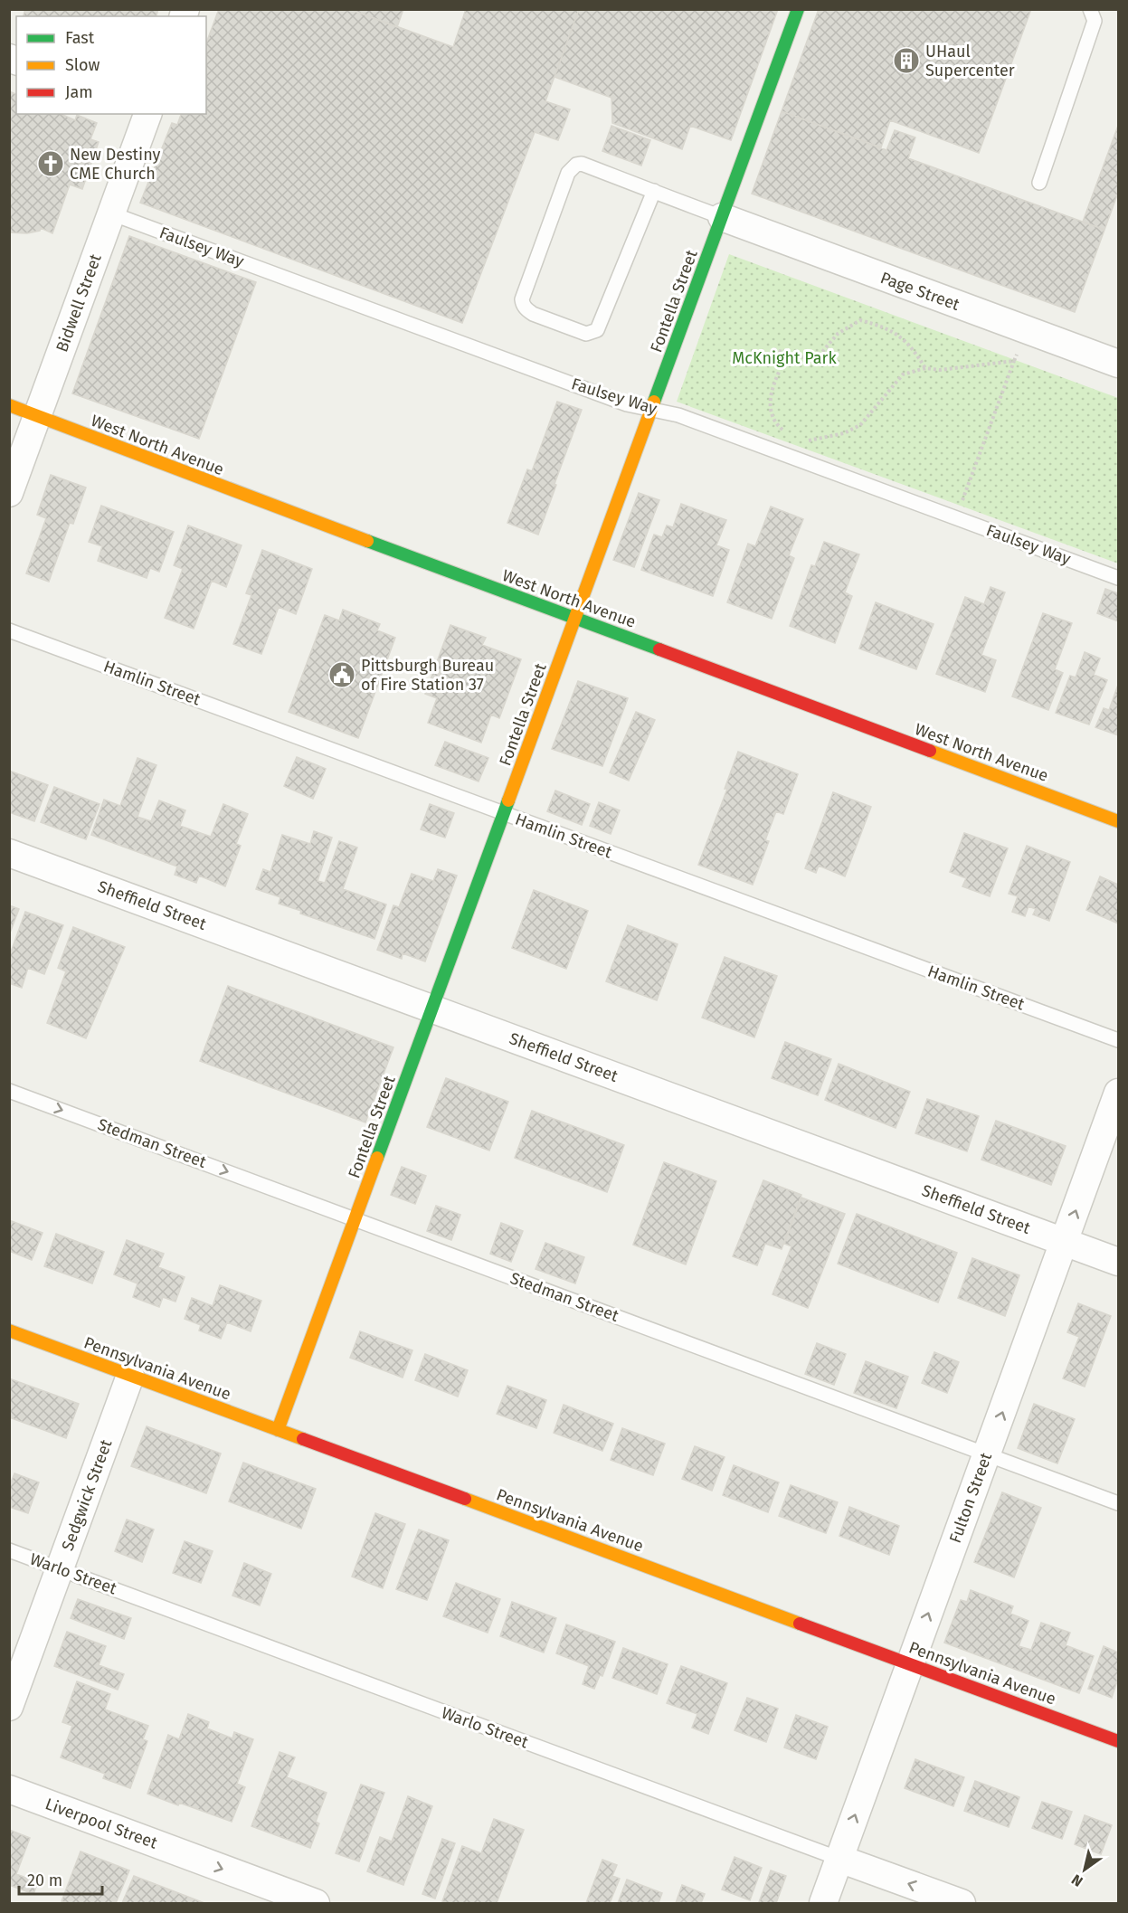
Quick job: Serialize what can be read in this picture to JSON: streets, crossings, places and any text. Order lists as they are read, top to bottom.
{
  "streets": {
    "street": [
      "Page Street",
      "Fontella Street",
      "Bidwell Street",
      "West North Avenue",
      "Sheffield Street",
      "Pennsylvania Avenue",
      "Sedgwick Street",
      "Fulton Street",
      "Warlo Street",
      "Liverpool Street"
    ],
    "lane": ["Faulsey Way", "Hamlin Street", "Stedman Street"]
  },
  "crossings": [
    ["Faulsey Way", "Fontella Street"],
    ["Faulsey Way", "Bidwell Street"],
    ["Page Street", "Fontella Street"],
    ["Fontella Street", "West North Avenue"],
    ["Fontella Street", "Hamlin Street"],
    ["Fontella Street", "Sheffield Street"],
    ["Fontella Street", "Stedman Street"],
    ["Fontella Street", "Pennsylvania Avenue"],
    ["Bidwell Street", "West North Avenue"],
    ["Sheffield Street", "Fulton Street"],
    ["Stedman Street", "Fulton Street"],
    ["Pennsylvania Avenue", "Sedgwick Street"],
    ["Pennsylvania Avenue", "Fulton Street"],
    ["Sedgwick Street", "Warlo Street"],
    ["Fulton Street", "Warlo Street"]
  ],
  "one_way": ["Fulton Street", "Liverpool Street"],
  "parks": ["McKnight Park"],
  "places": {
    "building": ["UHaul Supercenter"],
    "church": ["New Destiny CME Church"],
    "public building": ["Pittsburgh Bureau of Fire Station 37"]
  },
  "legend": ["Fast", "Slow", "Jam"],
  "scale_bar": "20 m",
  "north": "bottom left"
}
